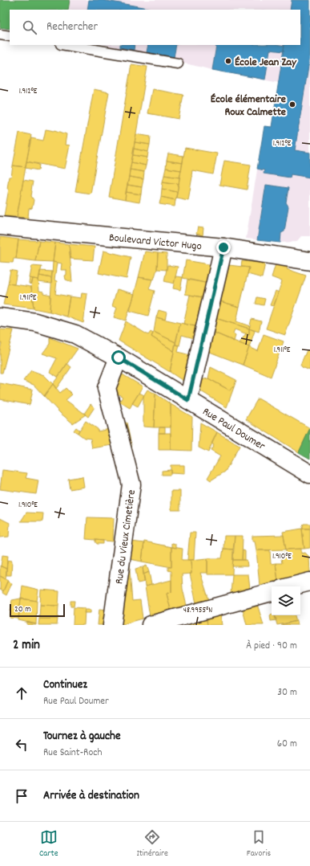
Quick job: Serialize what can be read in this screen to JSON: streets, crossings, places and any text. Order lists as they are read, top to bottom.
{
  "streets": {
    "street": ["Boulevard Victor Hugo", "Rue Paul Doumer", "Rue du Vieux Cimetière"]
  },
  "crossings": [
    ["Rue Paul Doumer", "Rue du Vieux Cimetière"]
  ],
  "places": ["École Jean Zay", "École élémentaire Roux Calmette"],
  "scale_bar": "20 m",
  "page": {
    "search": "Rechercher",
    "scale": "20 m",
    "heading": ["2 min", "À pied · 90 m"],
    "list": [
      ["Continuez", "Rue Paul Doumer", "30 m"],
      ["Tournez à gauche", "Rue Saint-Roch", "60 m"],
      "Arrivée à destination"
    ],
    "nav": ["Carte", "Itinéraire", "Favoris"]
  },
  "coordinates": [
    "1.912°E",
    "1.911°E",
    "1.910°E",
    "48.9955°N"
  ]
}
